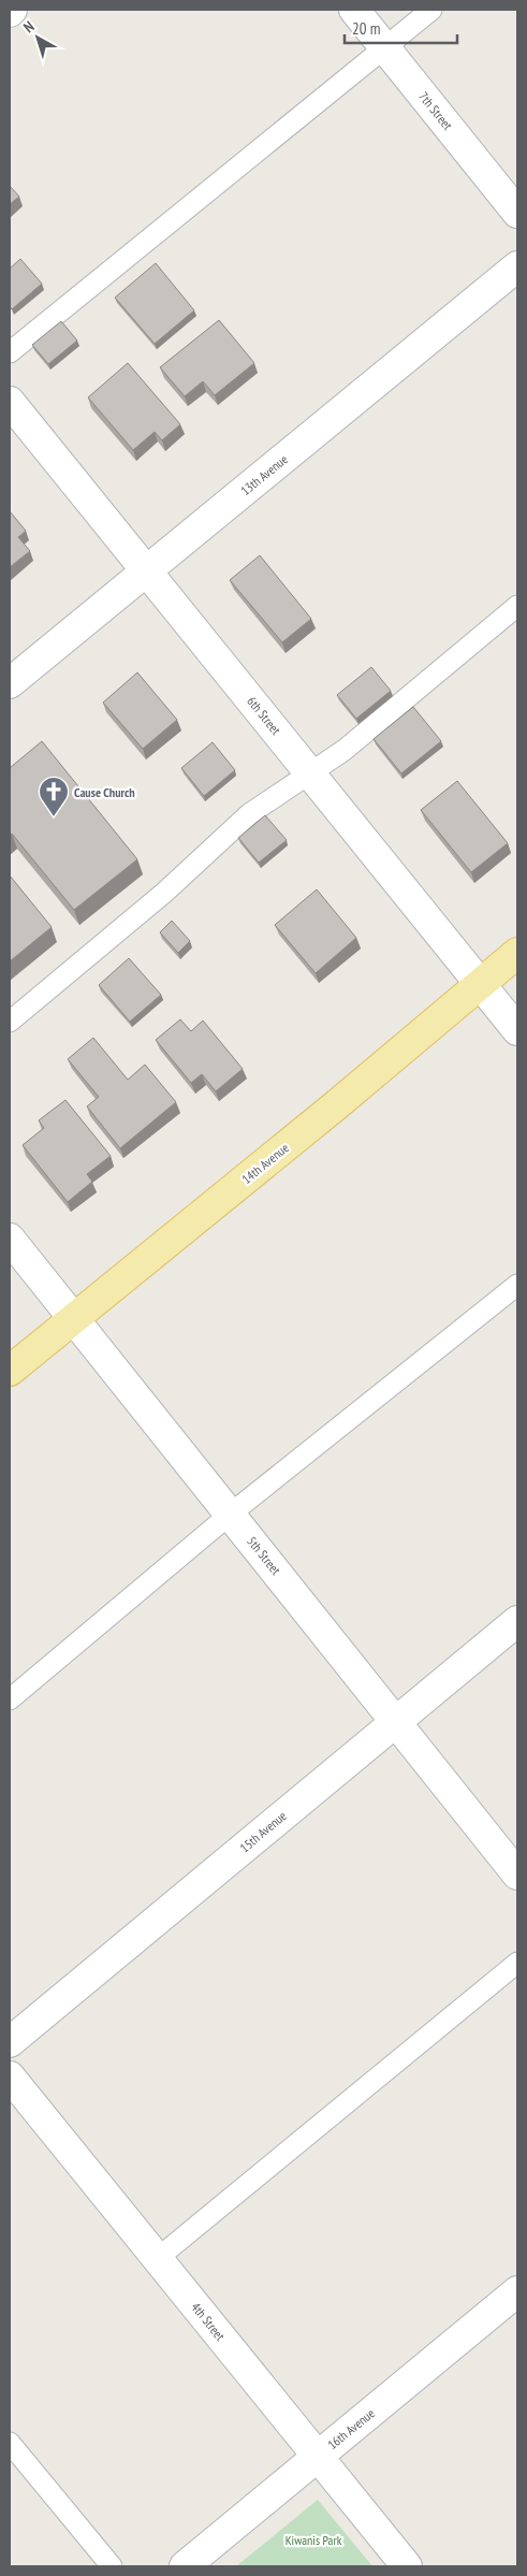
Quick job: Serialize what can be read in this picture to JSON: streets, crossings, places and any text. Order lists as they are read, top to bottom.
{
  "streets": {
    "main road": ["14th Avenue"],
    "street": [
      "7th Street",
      "13th Avenue",
      "6th Street",
      "5th Street",
      "15th Avenue",
      "4th Street",
      "16th Avenue"
    ]
  },
  "crossings": [
    ["13th Avenue", "6th Street"],
    ["6th Street", "14th Avenue"],
    ["14th Avenue", "5th Street"],
    ["5th Street", "15th Avenue"],
    ["4th Street", "16th Avenue"]
  ],
  "parks": ["Kiwanis Park"],
  "places": {
    "church": ["Cause Church"]
  },
  "scale_bar": "20 m",
  "north": "top left"
}
